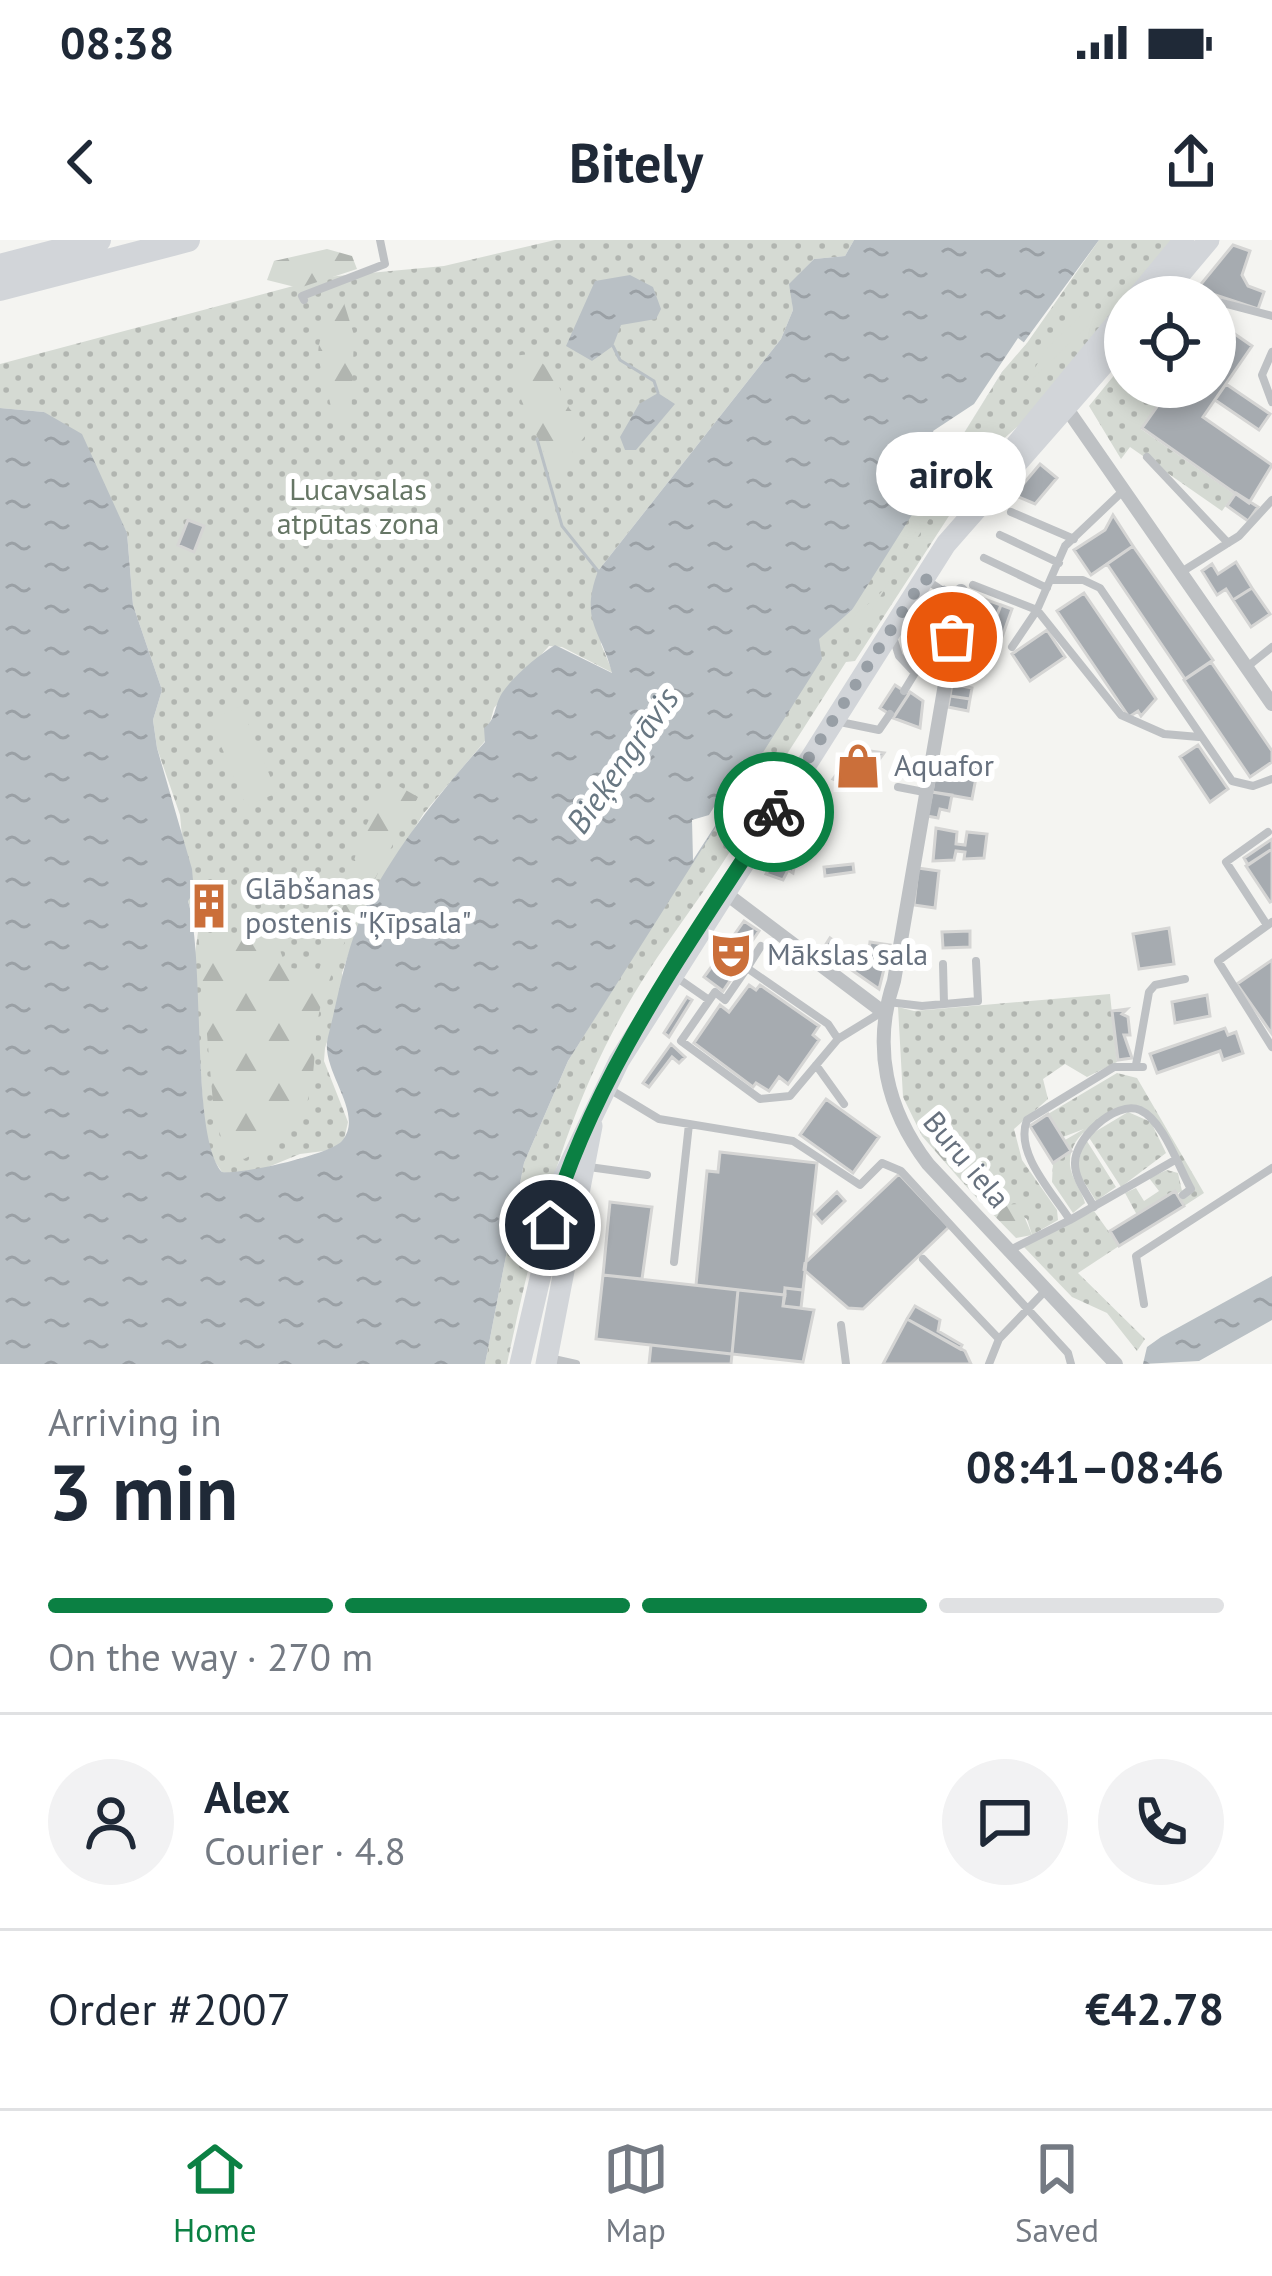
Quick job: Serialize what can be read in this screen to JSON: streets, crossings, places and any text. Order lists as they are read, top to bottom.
{
  "streets": {
    "street": ["Buru iela"]
  },
  "water": ["Bieķengrāvis"],
  "parks": ["Lucavsalas atpūtas zona"],
  "places": {
    "other": ["airok"],
    "shop": ["Aquafor"],
    "building": ["Glābšanas postenis \"Ķīpsala\""],
    "theatre": ["Mākslas sala"]
  },
  "page": {
    "status": "08:38",
    "header": "Bitely",
    "bubble": "airok",
    "heading": ["3 min", "Arriving in", "08:41–08:46"],
    "panel": [
      "Alex",
      "Courier · 4.8",
      "Order #2007",
      "€42.78"
    ],
    "bar": "On the way · 270 m",
    "tabs": ["Home", "Map", "Saved"]
  }
}
